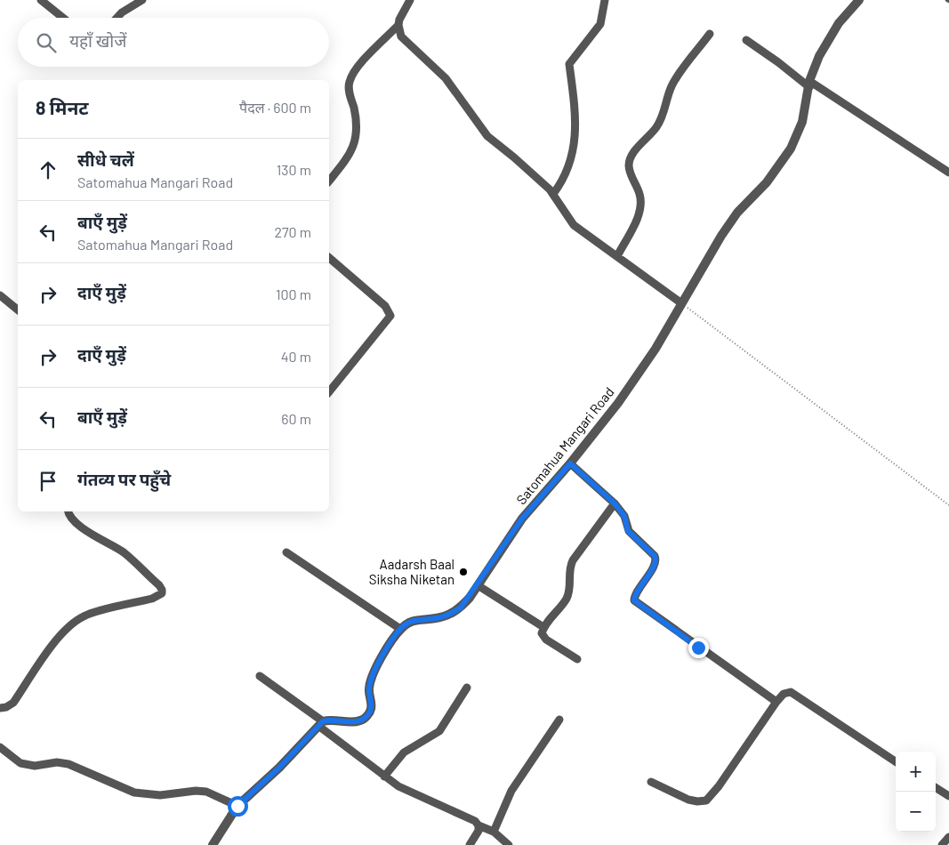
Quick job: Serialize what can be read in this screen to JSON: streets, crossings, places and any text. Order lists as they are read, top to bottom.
{
  "streets": {
    "street": ["Satomahua Mangari Road"]
  },
  "places": ["Aadarsh Baal Siksha Niketan"],
  "page": {
    "search": "यहाँ खोजें",
    "heading": ["8 मिनट", "पैदल · 600 m"],
    "list": [
      ["सीधे चलें", "Satomahua Mangari Road", "130 m"],
      ["बाएँ मुड़ें", "Satomahua Mangari Road", "270 m"],
      ["दाएँ मुड़ें", "100 m"],
      ["दाएँ मुड़ें", "40 m"],
      ["बाएँ मुड़ें", "60 m"],
      "गंतव्य पर पहुँचे"
    ],
    "map_buttons": ["+", "−"]
  }
}
